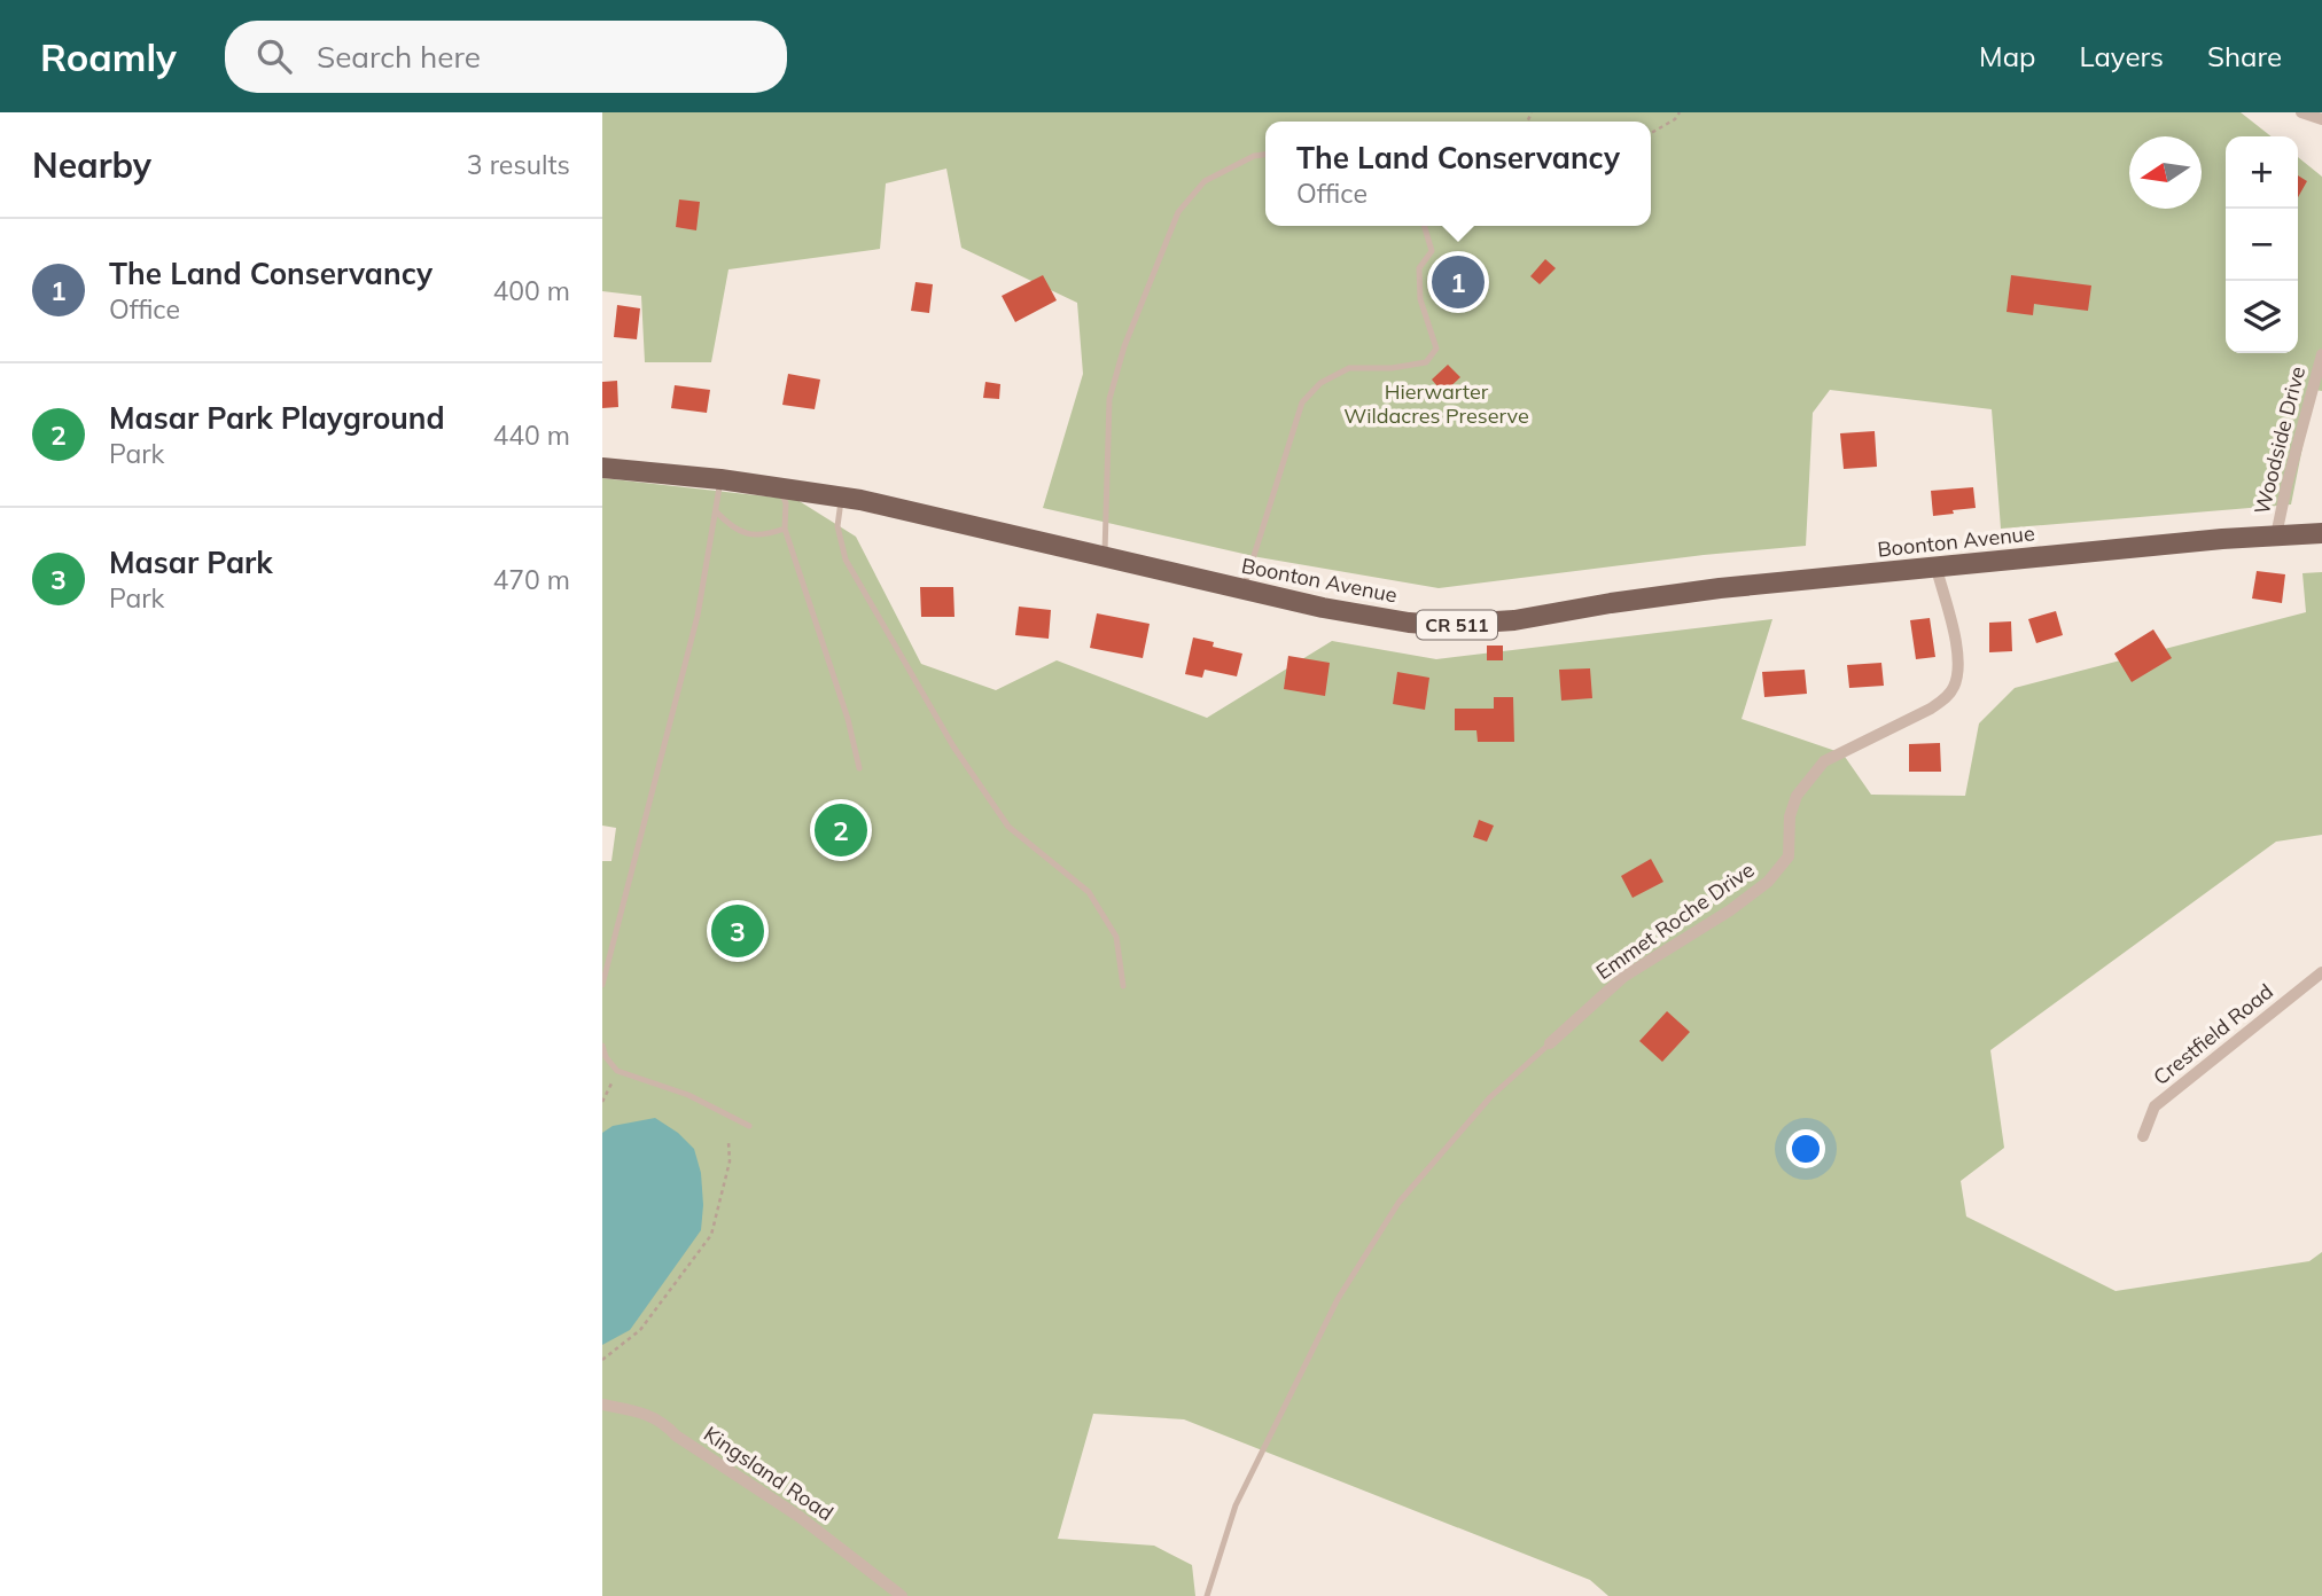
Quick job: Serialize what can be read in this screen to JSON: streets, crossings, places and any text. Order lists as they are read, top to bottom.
{
  "streets": {
    "main road": ["Boonton Avenue", "CR 511"],
    "street": [
      "Woodside Drive",
      "Emmet Roche Drive",
      "Crestfield Road",
      "Kingsland Road"
    ]
  },
  "crossings": [
    ["Woodside Drive", "Boonton Avenue"],
    ["Boonton Avenue", "Emmet Roche Drive"]
  ],
  "parks": ["Hierwarter Wildacres Preserve"],
  "north": "left",
  "page": {
    "header": "Roamly",
    "search": "Search here",
    "nav": ["Map", "Layers", "Share"],
    "heading": ["Nearby", "3 results"],
    "popup": ["The Land Conservancy", "Office"],
    "map_buttons": ["+", "−"],
    "list": [
      {
        "mark": "1",
        "name": "The Land Conservancy",
        "note": "Office",
        "value": "400 m"
      },
      {
        "mark": "2",
        "name": "Masar Park Playground",
        "note": "Park",
        "value": "440 m"
      },
      {
        "mark": "3",
        "name": "Masar Park",
        "note": "Park",
        "value": "470 m"
      }
    ],
    "pins": ["1", "2", "3"]
  }
}
